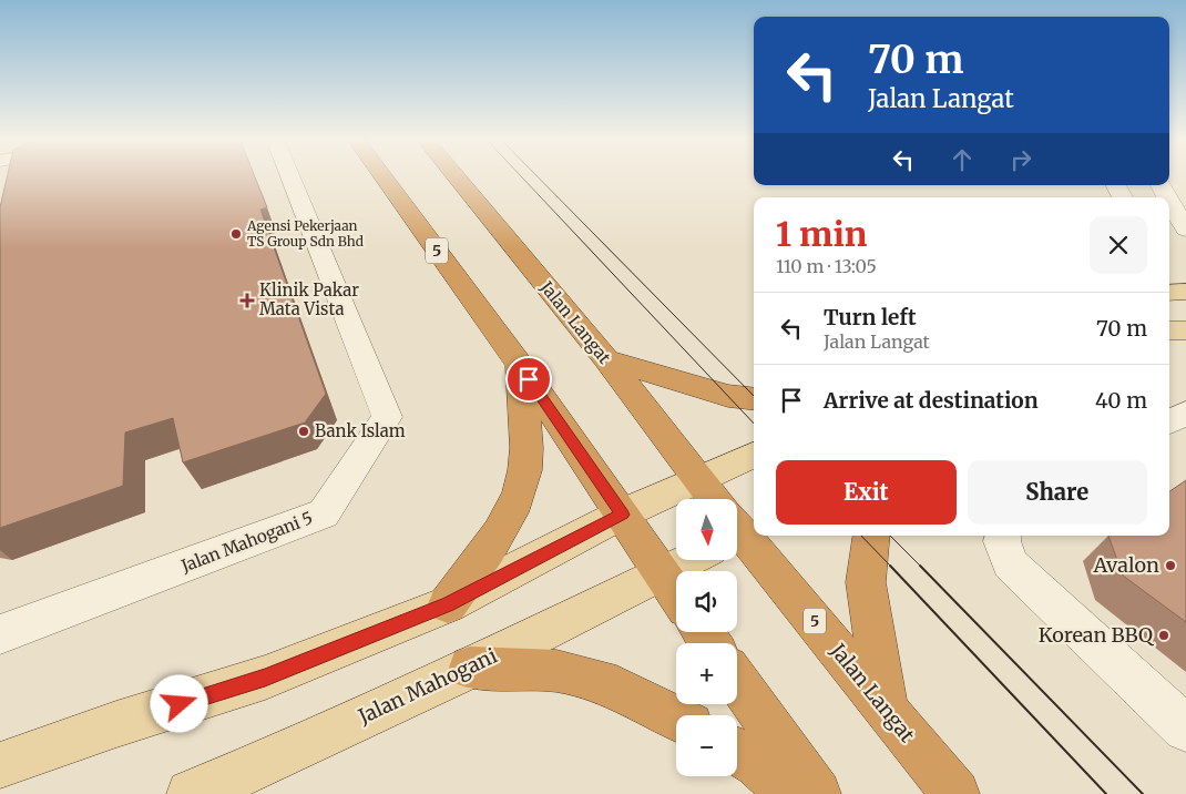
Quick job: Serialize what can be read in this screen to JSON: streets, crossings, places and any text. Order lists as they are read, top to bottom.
{
  "streets": {
    "highway": ["5", "Jalan Langat"],
    "main road": ["Jalan Mahogani"],
    "street": ["Jalan Mahogani 5"]
  },
  "crossings": [
    ["5", "Jalan Mahogani"]
  ],
  "places": {
    "other": [
      "Agensi Pekerjaan TS Group Sdn Bhd",
      "Bank Islam",
      "Avalon",
      "Korean BBQ"
    ],
    "health": ["Klinik Pakar Mata Vista"]
  },
  "north": "bottom",
  "page": {
    "turn": ["70 m", "Jalan Langat"],
    "heading": ["1 min", "110 m · 13:05"],
    "list": [
      {
        "name": "Turn left",
        "note": "Jalan Langat",
        "value": "70 m"
      },
      {
        "name": "Arrive at destination",
        "value": "40 m"
      }
    ],
    "buttons": ["Exit", "Share"],
    "map_buttons": ["+", "−"]
  }
}
